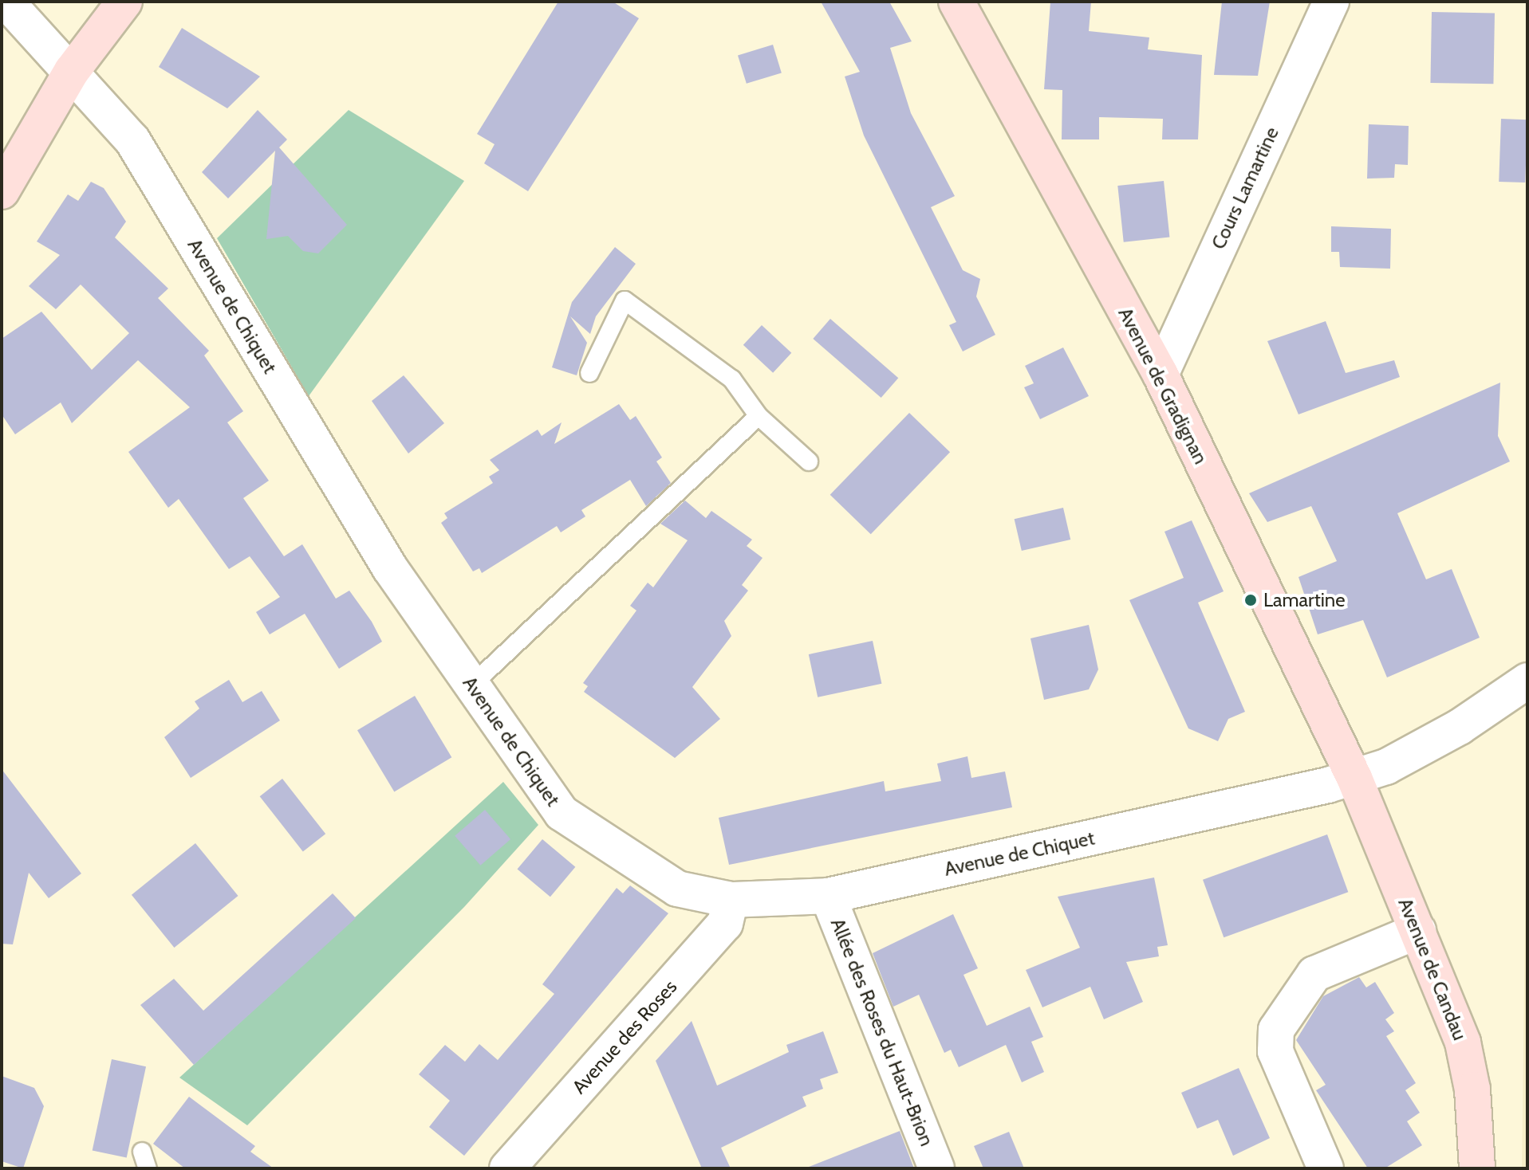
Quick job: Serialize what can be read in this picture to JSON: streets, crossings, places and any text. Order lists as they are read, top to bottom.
{
  "streets": {
    "street": [
      "Cours Lamartine",
      "Avenue de Chiquet",
      "Avenue de Gradignan",
      "Avenue de Candau",
      "Allée des Roses du Haut-Brion",
      "Avenue des Roses"
    ]
  },
  "crossings": [
    ["Cours Lamartine", "Avenue de Gradignan"],
    ["Avenue de Chiquet", "Avenue de Gradignan"],
    ["Avenue de Chiquet", "Avenue de Candau"],
    ["Avenue de Chiquet", "Allée des Roses du Haut-Brion"],
    ["Avenue de Chiquet", "Avenue des Roses"],
    ["Avenue de Gradignan", "Avenue de Candau"]
  ],
  "places": ["Lamartine"]
}
